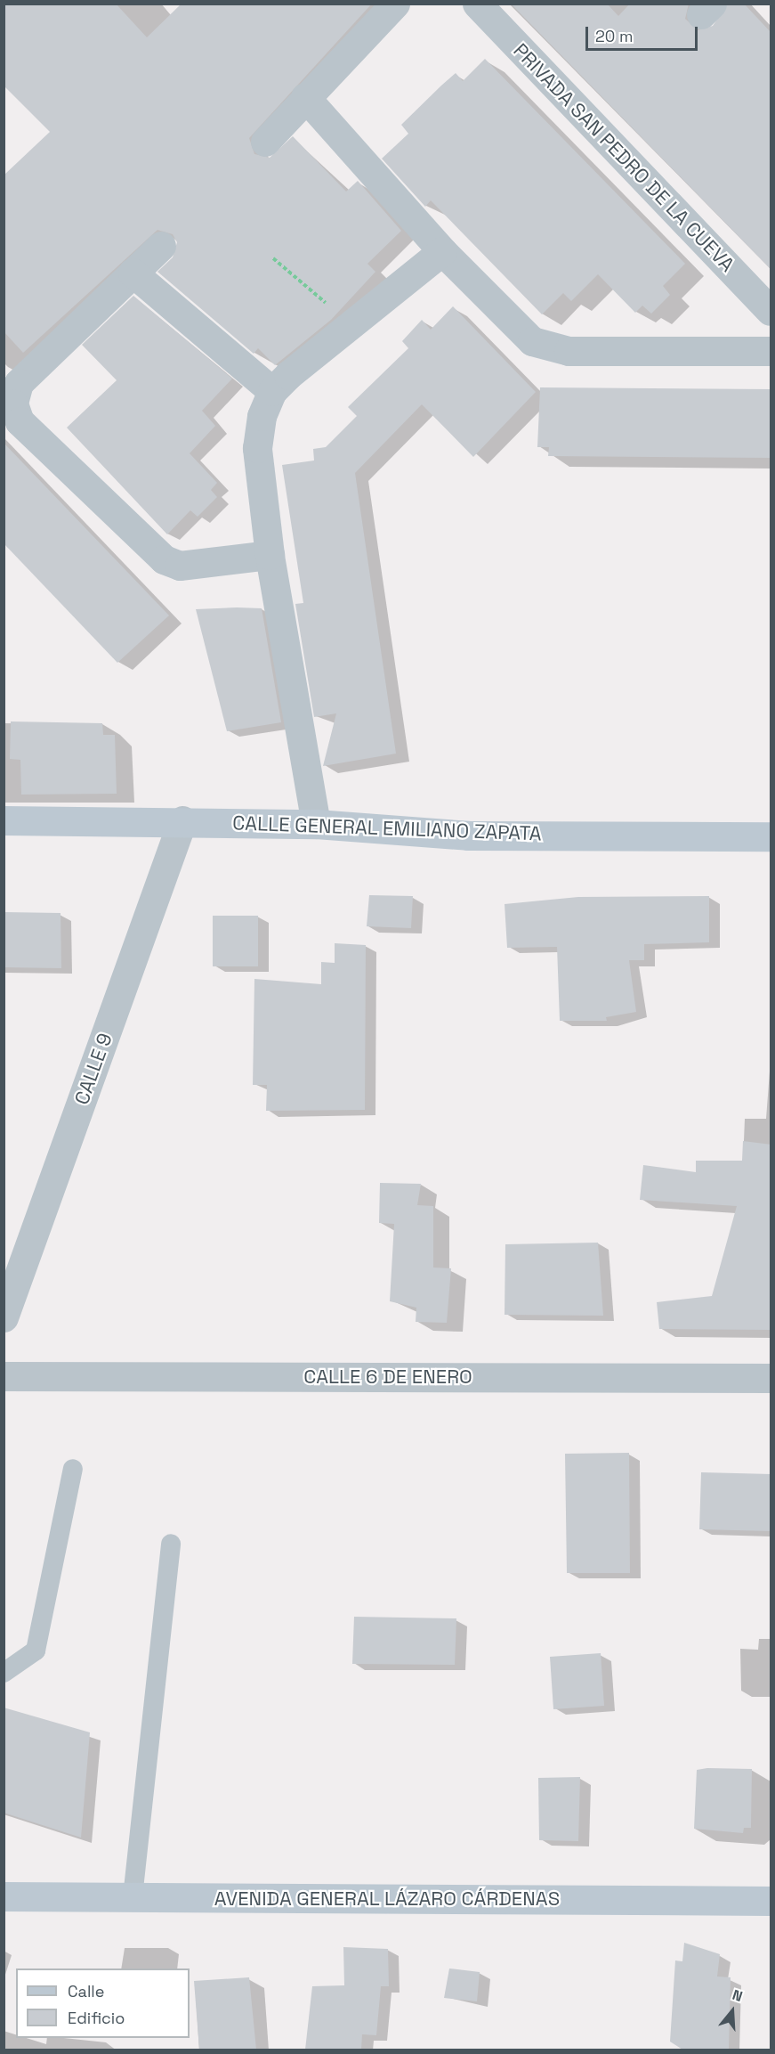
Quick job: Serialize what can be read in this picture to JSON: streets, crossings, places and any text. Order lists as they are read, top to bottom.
{
  "streets": {
    "street": [
      "PRIVADA SAN PEDRO DE LA CUEVA",
      "CALLE GENERAL EMILIANO ZAPATA",
      "CALLE 9",
      "CALLE 6 DE ENERO",
      "AVENIDA GENERAL LÁZARO CÁRDENAS"
    ]
  },
  "crossings": [
    ["CALLE GENERAL EMILIANO ZAPATA", "CALLE 9"]
  ],
  "legend": ["Calle", "Edificio"],
  "scale_bar": "20 m",
  "north": "top"
}
